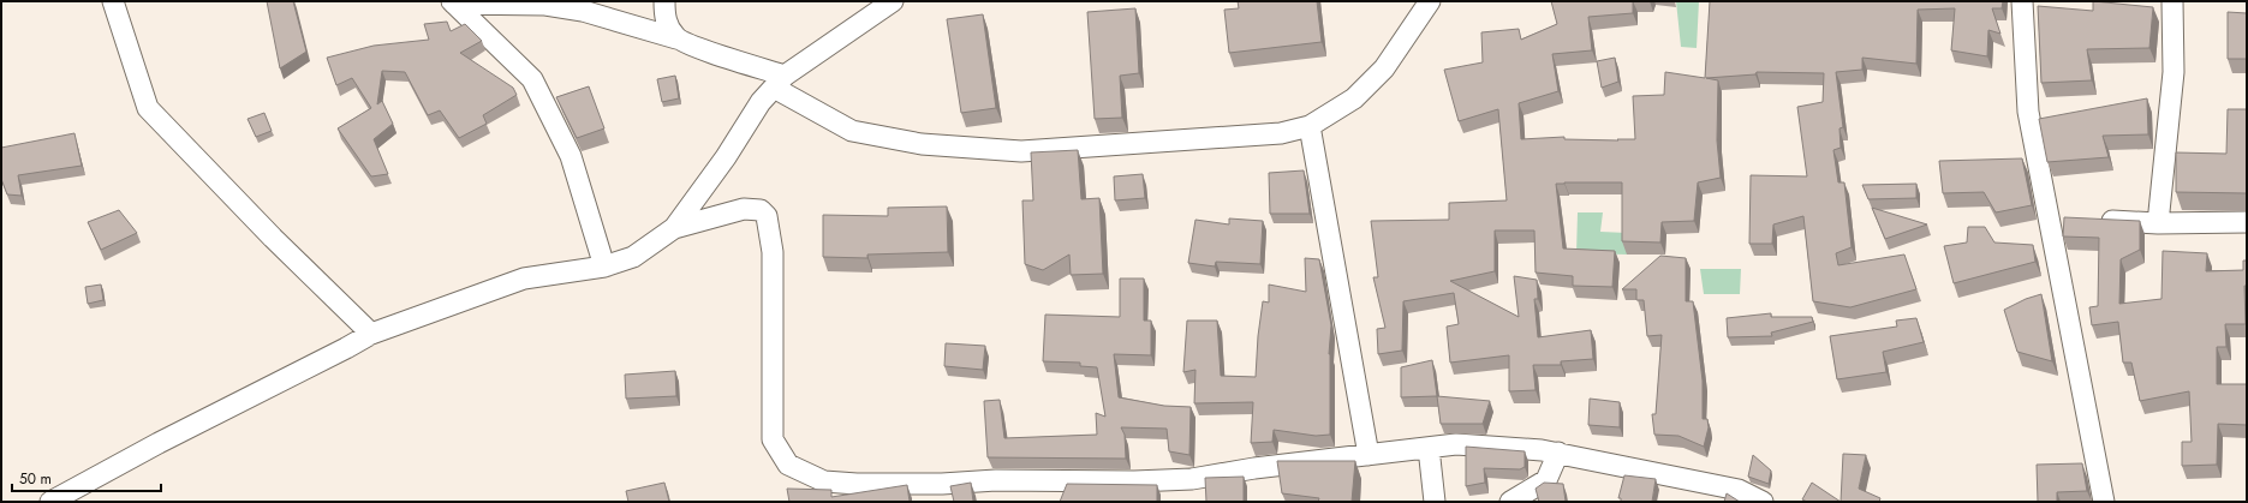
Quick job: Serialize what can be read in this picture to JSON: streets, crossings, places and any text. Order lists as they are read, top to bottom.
{
  "scale_bar": "50 m"
}
